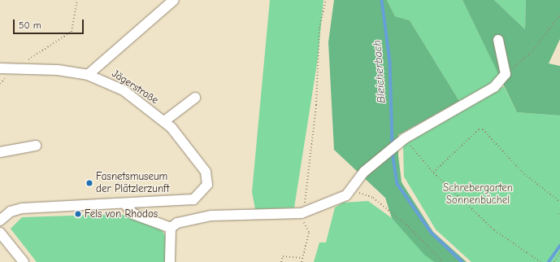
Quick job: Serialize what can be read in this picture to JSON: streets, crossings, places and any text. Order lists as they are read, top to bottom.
{
  "streets": {
    "street": ["Jägerstraße"]
  },
  "water": ["Bleicherbach"],
  "parks": ["Schrebergarten Sonnenbüchel"],
  "places": ["Fasnetsmuseum der Plätzlerzunft", "Fels von Rhodos"],
  "scale_bar": "50 m"
}
